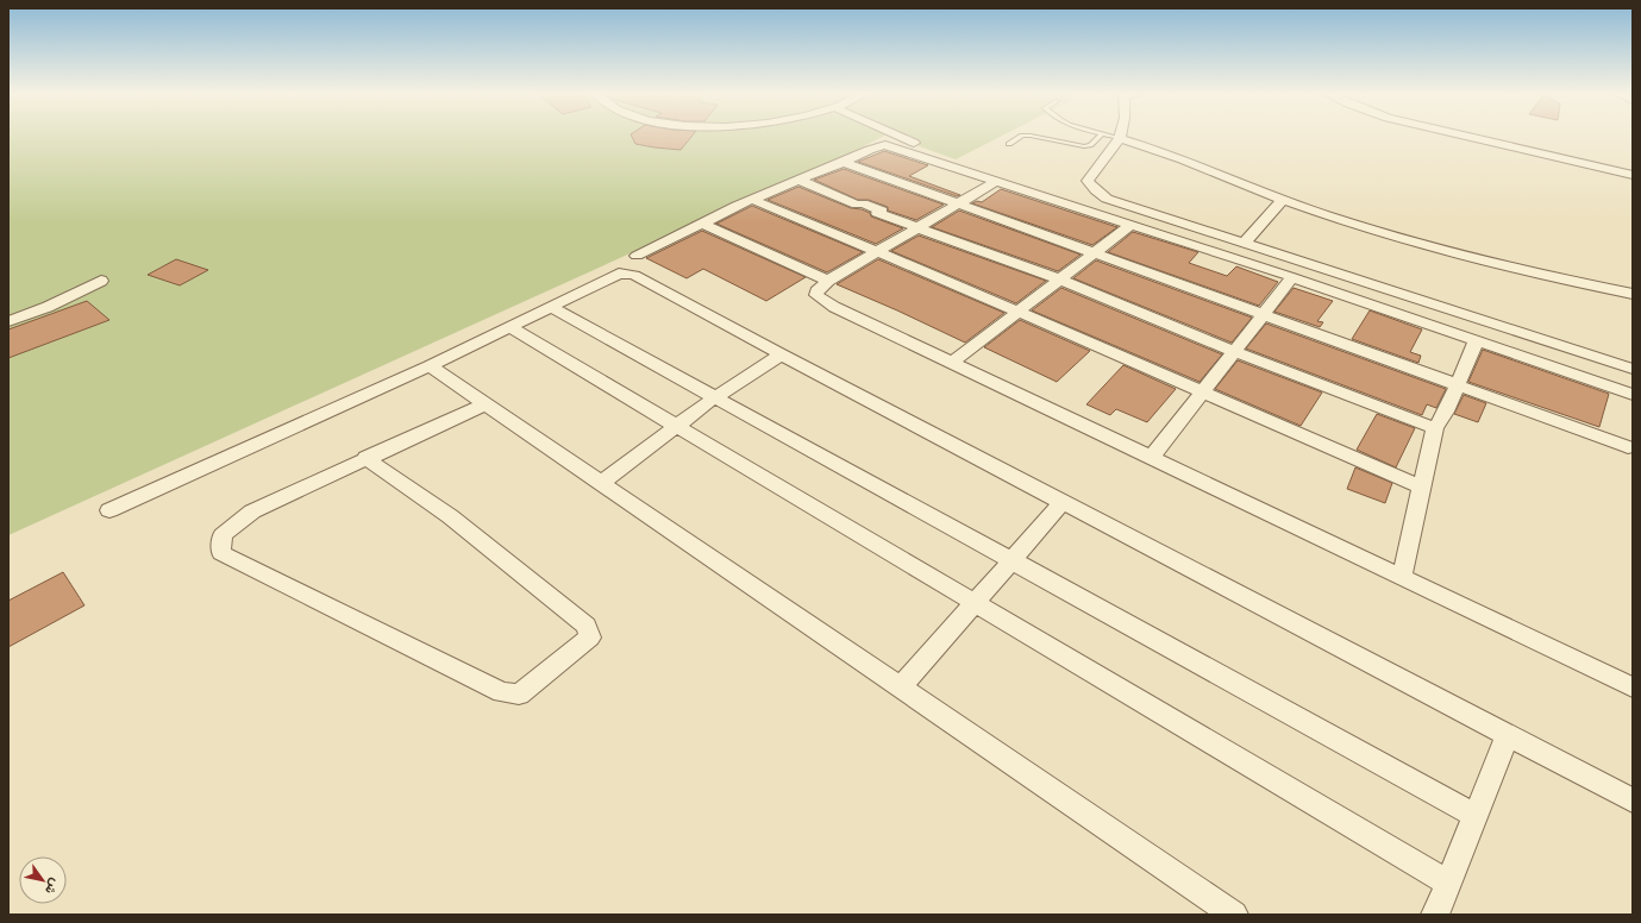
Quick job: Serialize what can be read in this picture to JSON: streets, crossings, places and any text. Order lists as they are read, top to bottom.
{
  "north": "bottom right"
}
